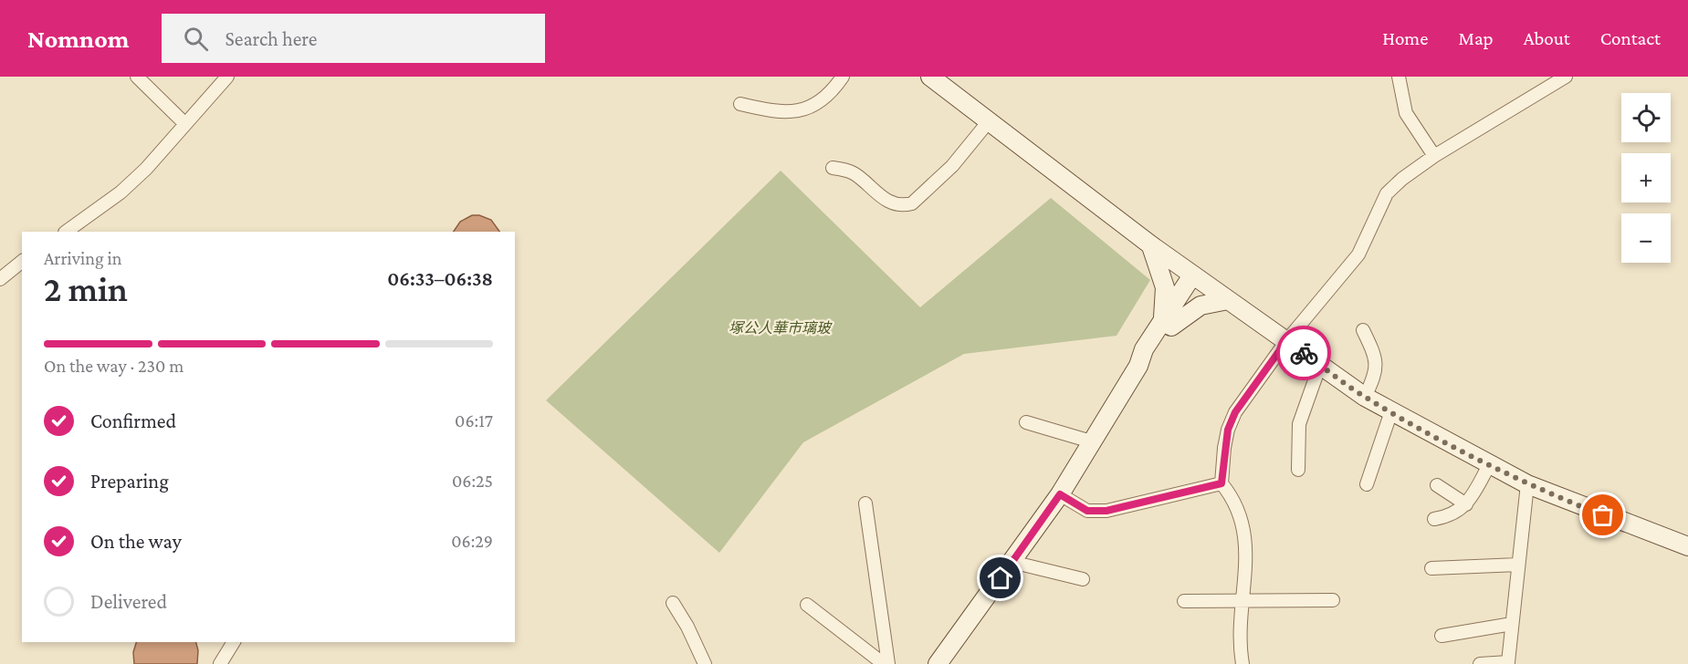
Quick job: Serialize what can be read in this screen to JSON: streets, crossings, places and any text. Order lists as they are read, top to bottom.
{
  "parks": ["塚公人華市璃玻"],
  "page": {
    "header": "Nomnom",
    "search": "Search here",
    "nav": [
      "Home",
      "Map",
      "About",
      "Contact"
    ],
    "map_buttons": ["+", "−"],
    "heading": ["2 min", "Arriving in", "06:33–06:38"],
    "bar": "On the way · 230 m",
    "list": [
      ["Confirmed", "06:17"],
      ["Preparing", "06:25"],
      ["On the way", "06:29"],
      "Delivered"
    ]
  }
}
